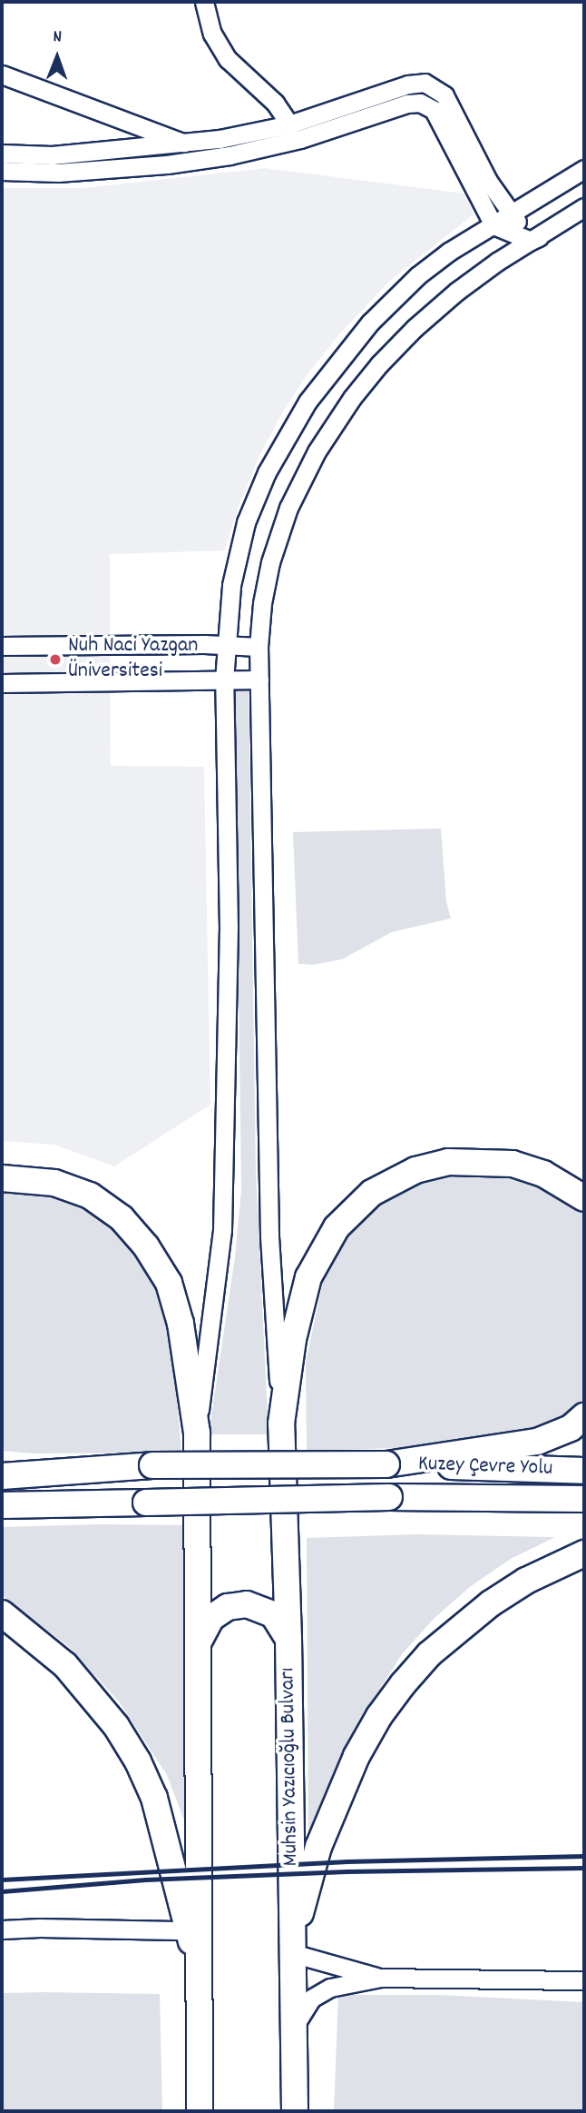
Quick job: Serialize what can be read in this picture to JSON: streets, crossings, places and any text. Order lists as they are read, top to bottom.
{
  "streets": {
    "highway": ["Kuzey Çevre Yolu", "Muhsin Yazıcıoğlu Bulvarı"]
  },
  "places": ["Nuh Naci Yazgan Üniversitesi"],
  "north": "top"
}
